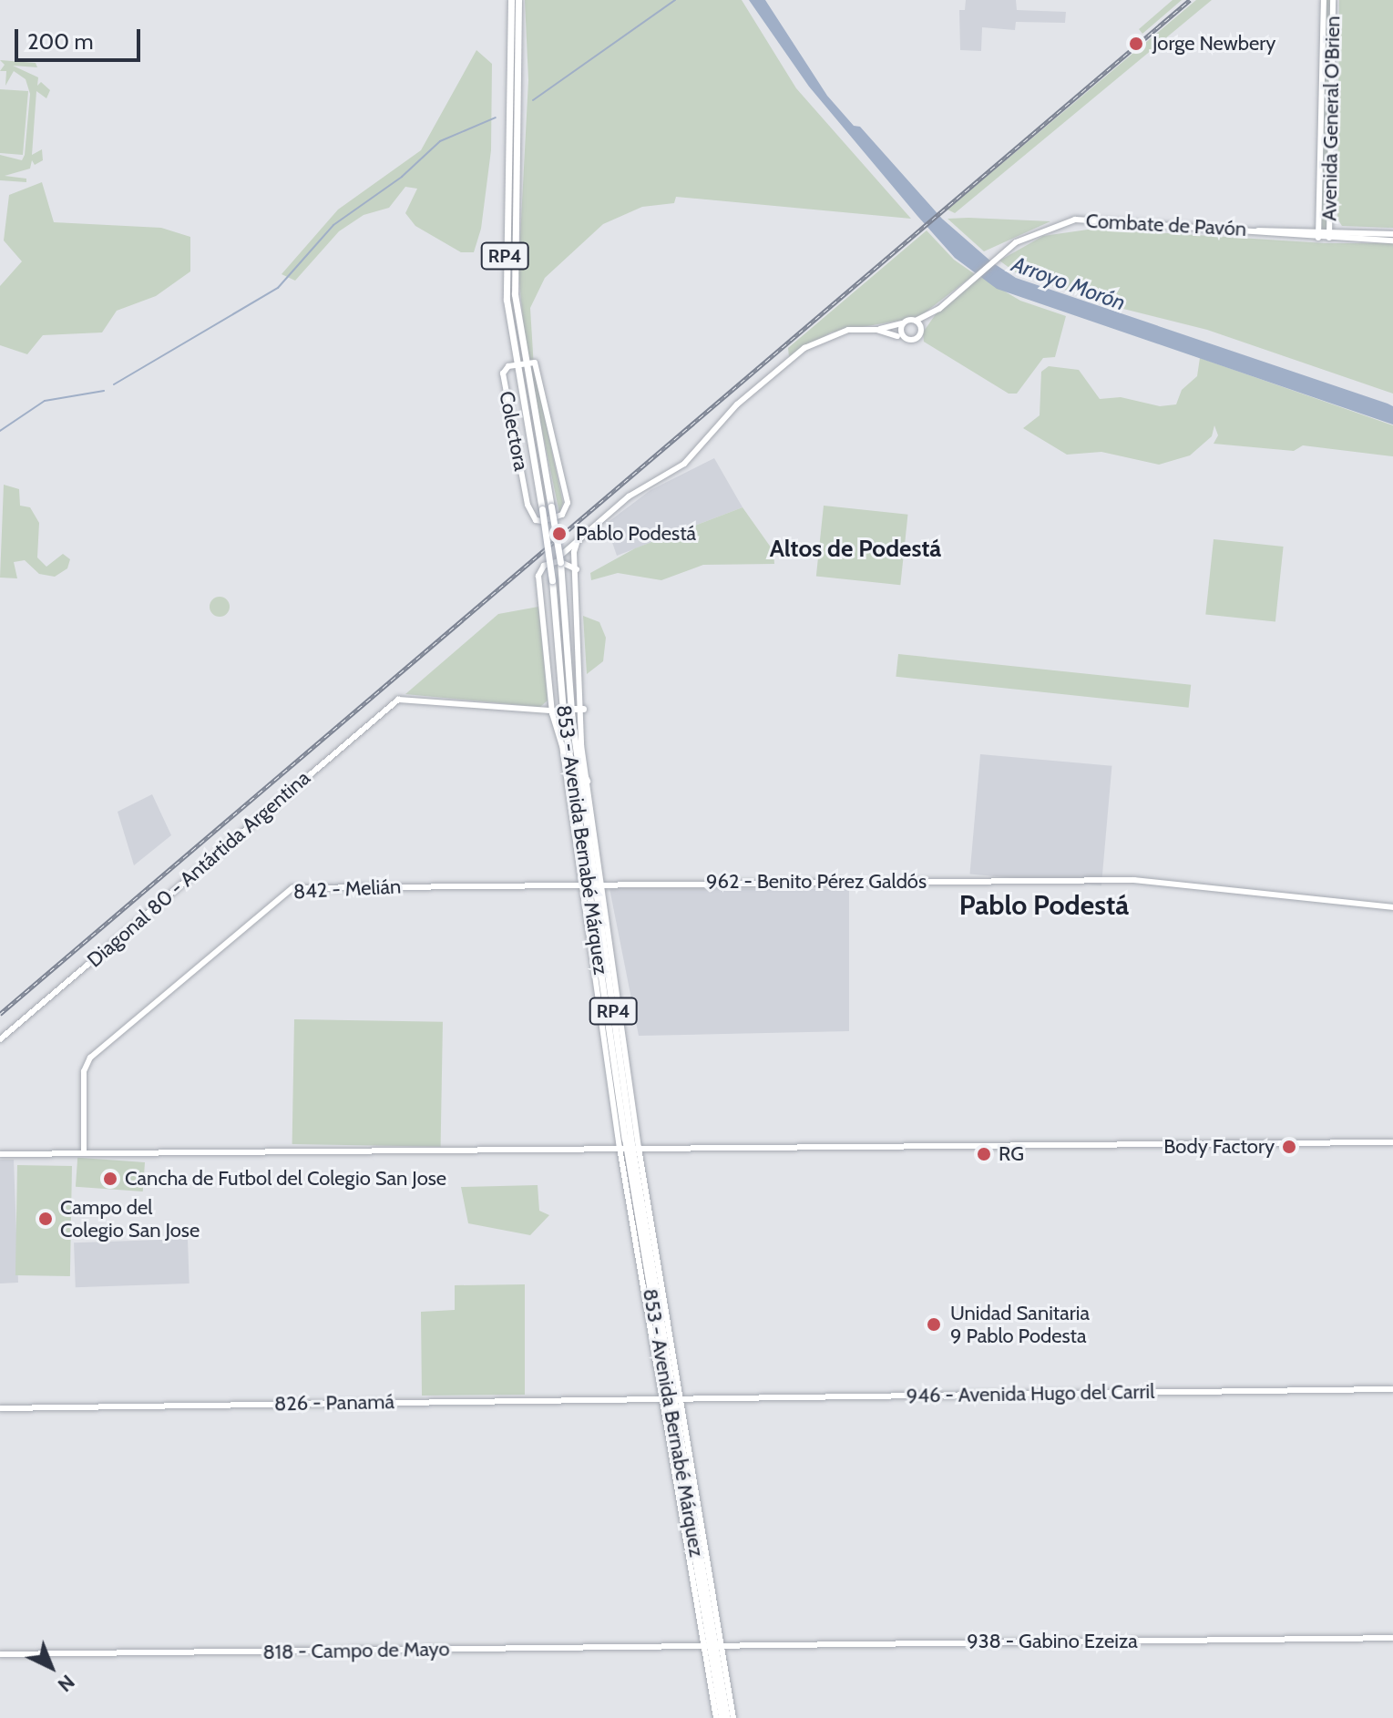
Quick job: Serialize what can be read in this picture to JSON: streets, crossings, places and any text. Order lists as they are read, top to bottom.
{
  "streets": {
    "main road": ["RP4", "853 - Avenida Bernabé Márquez"],
    "street": [
      "Avenida General O'Brien",
      "Combate de Pavón",
      "Colectora",
      "Diagonal 80 - Antártida Argentina",
      "962 - Benito Pérez Galdós",
      "842 - Melián",
      "946 - Avenida Hugo del Carril",
      "826 - Panamá",
      "938 - Gabino Ezeiza",
      "818 - Campo de Mayo"
    ]
  },
  "crossings": [
    ["Avenida General O'Brien", "Combate de Pavón"],
    ["Colectora", "853 - Avenida Bernabé Márquez"],
    ["853 - Avenida Bernabé Márquez", "Diagonal 80 - Antártida Argentina"],
    ["853 - Avenida Bernabé Márquez", "962 - Benito Pérez Galdós"],
    ["853 - Avenida Bernabé Márquez", "842 - Melián"],
    ["853 - Avenida Bernabé Márquez", "946 - Avenida Hugo del Carril"],
    ["853 - Avenida Bernabé Márquez", "826 - Panamá"],
    ["853 - Avenida Bernabé Márquez", "938 - Gabino Ezeiza"],
    ["853 - Avenida Bernabé Márquez", "818 - Campo de Mayo"],
    ["962 - Benito Pérez Galdós", "842 - Melián"],
    ["946 - Avenida Hugo del Carril", "826 - Panamá"],
    ["938 - Gabino Ezeiza", "818 - Campo de Mayo"]
  ],
  "districts": ["Altos de Podestá", "Pablo Podestá"],
  "water": ["Arroyo Morón"],
  "places": [
    "Jorge Newbery",
    "Pablo Podestá",
    "Body Factory",
    "RG",
    "Cancha de Futbol del Colegio San Jose",
    "Campo del Colegio San Jose",
    "Unidad Sanitaria 9 Pablo Podesta"
  ],
  "scale_bar": "200 m",
  "north": "bottom right"
}
